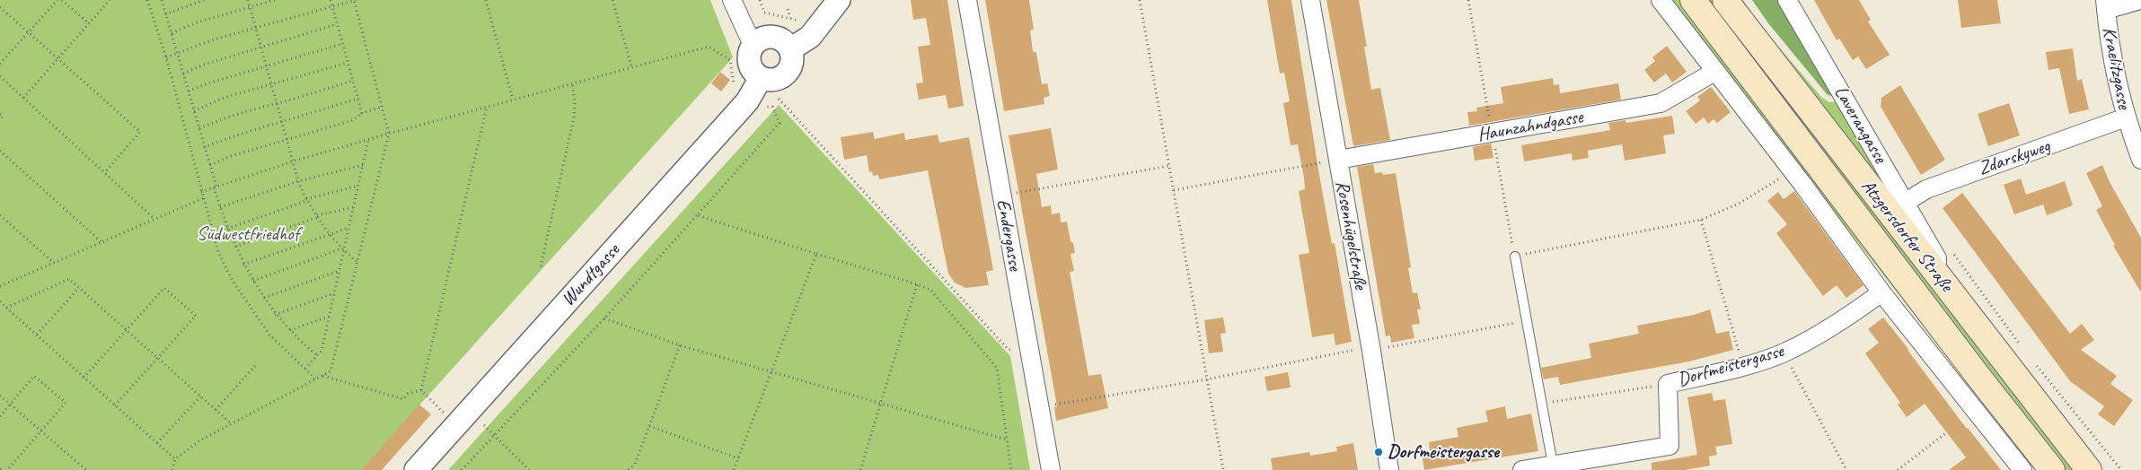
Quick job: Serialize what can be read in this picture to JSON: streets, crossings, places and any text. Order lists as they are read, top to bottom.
{
  "streets": {
    "main road": ["Atzgersdorfer Straße"],
    "street": [
      "Kraelitzgasse",
      "Laverangasse",
      "Haunzahndgasse",
      "Zdarskyweg",
      "Endergasse",
      "Rosenhügelstraße",
      "Wundtgasse",
      "Dorfmeistergasse"
    ]
  },
  "crossings": [
    ["Kraelitzgasse", "Zdarskyweg"],
    ["Laverangasse", "Zdarskyweg"],
    ["Laverangasse", "Atzgersdorfer Straße"],
    ["Haunzahndgasse", "Rosenhügelstraße"]
  ],
  "parks": ["Südwestfriedhof"],
  "places": ["Dorfmeistergasse"]
}
